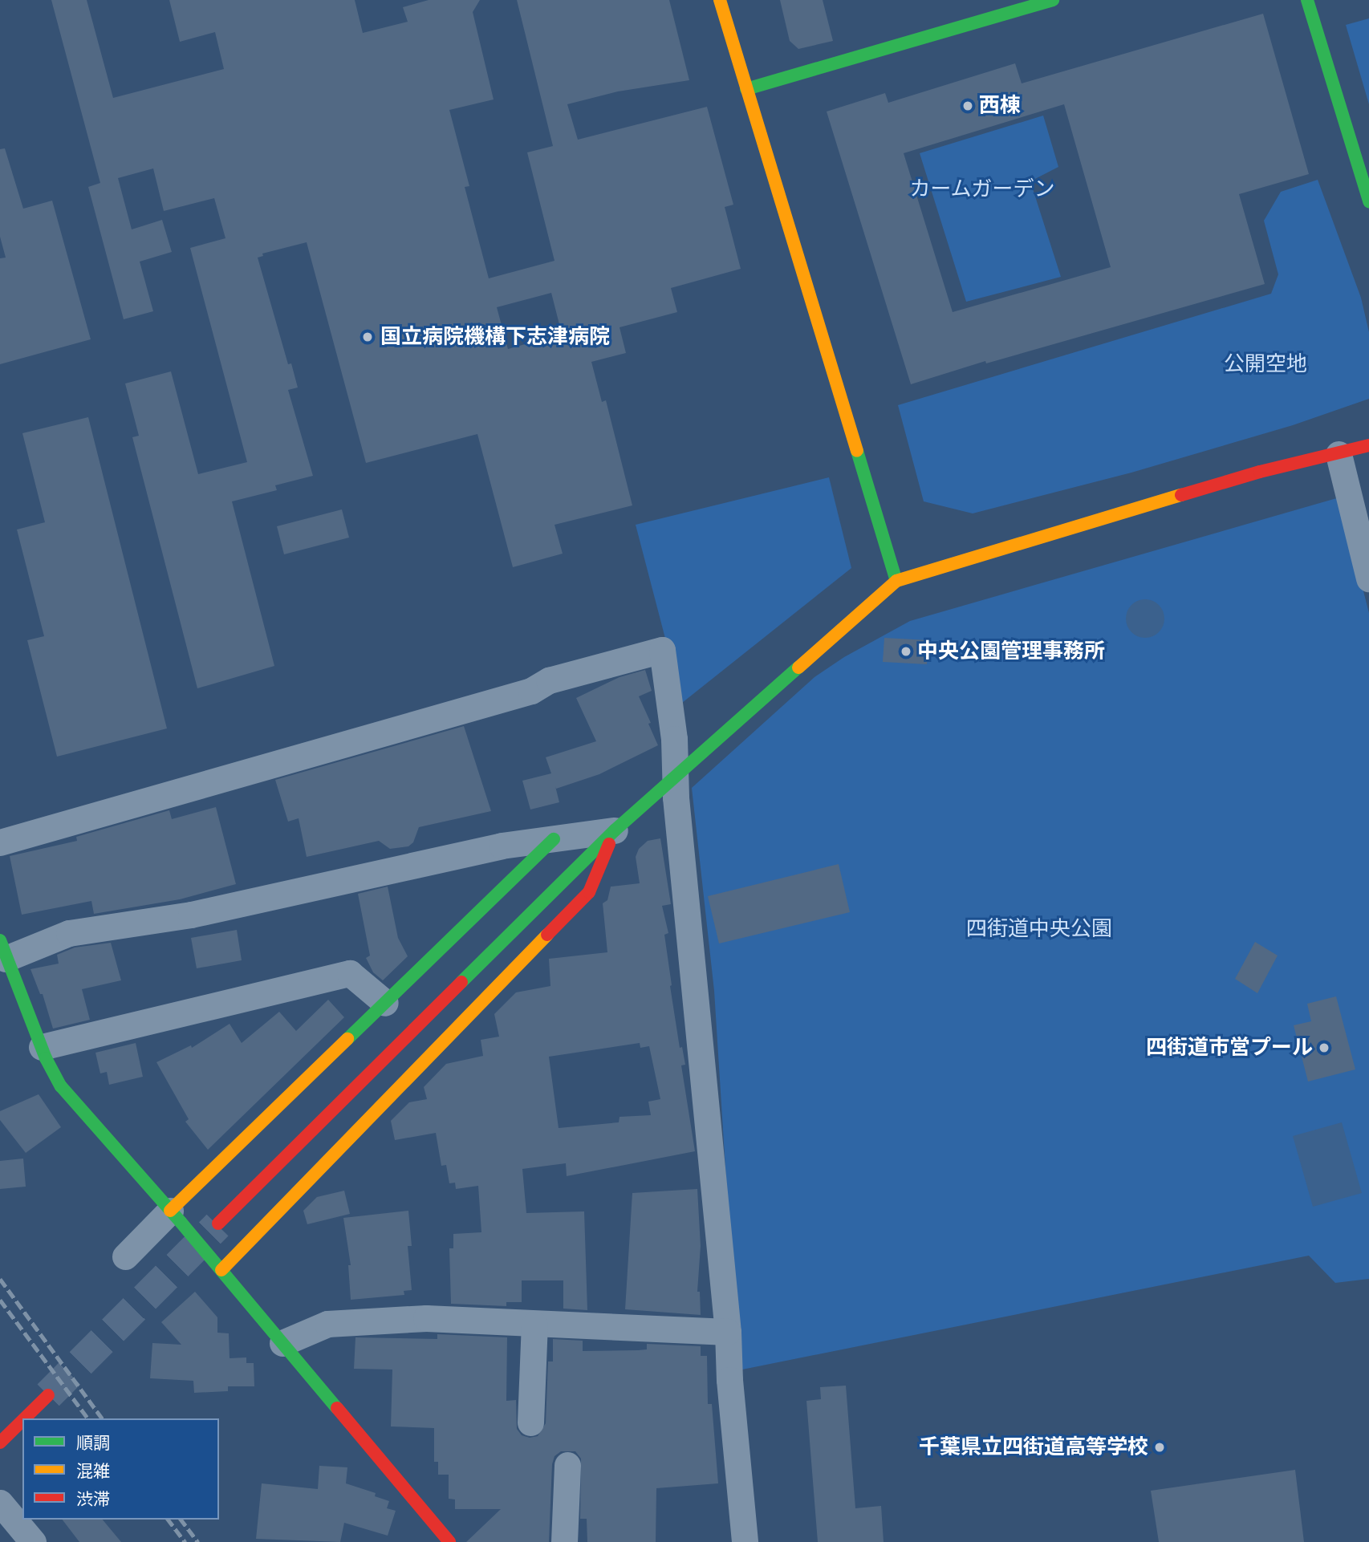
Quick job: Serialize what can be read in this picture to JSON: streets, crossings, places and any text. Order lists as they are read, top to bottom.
{
  "parks": ["カームガーデン", "公開空地", "四街道中央公園"],
  "places": [
    "西棟",
    "国立病院機構下志津病院",
    "中央公園管理事務所",
    "四街道市営プール",
    "千葉県立四街道高等学校"
  ],
  "legend": ["順調", "混雑", "渋滞"]
}
